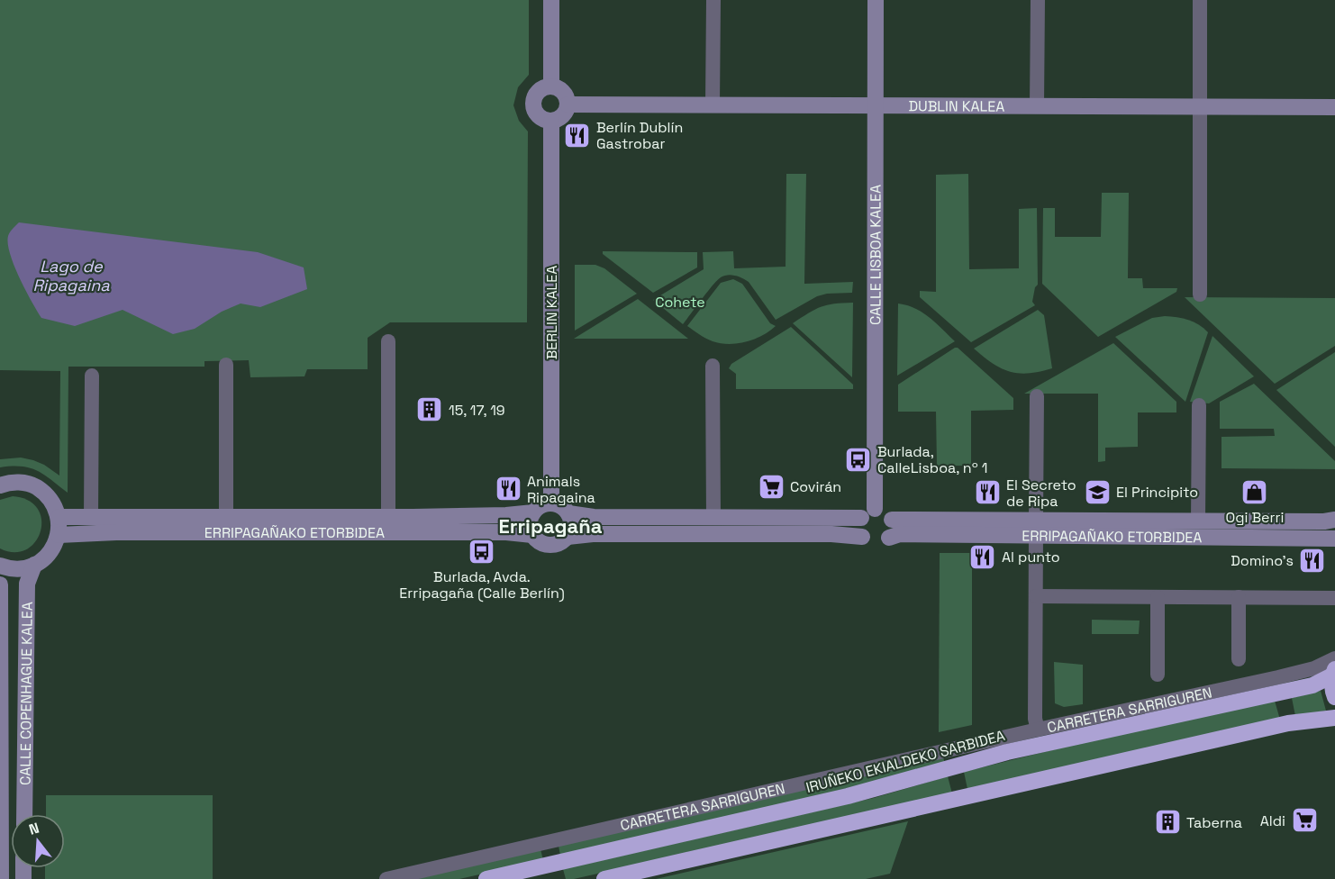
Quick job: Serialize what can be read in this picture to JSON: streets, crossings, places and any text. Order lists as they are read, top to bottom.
{
  "streets": {
    "highway": ["IRUÑEKO EKIALDEKO SARBIDEA"],
    "street": [
      "DUBLIN KALEA",
      "CALLE LISBOA KALEA",
      "BERLIN KALEA",
      "ERRIPAGAÑAKO ETORBIDEA",
      "CALLE COPENHAGUE KALEA",
      "CARRETERA SARRIGUREN"
    ]
  },
  "crossings": [
    ["DUBLIN KALEA", "CALLE LISBOA KALEA"],
    ["DUBLIN KALEA", "BERLIN KALEA"],
    ["CALLE LISBOA KALEA", "ERRIPAGAÑAKO ETORBIDEA"],
    ["BERLIN KALEA", "ERRIPAGAÑAKO ETORBIDEA"]
  ],
  "districts": ["Erripagaña"],
  "water": ["Lago de Ripagaina"],
  "parks": ["Cohete"],
  "places": {
    "restaurant": [
      "Berlín Dublín Gastrobar",
      "Animals Ripagaina",
      "El Secreto de Ripa",
      "Al punto",
      "Domino's"
    ],
    "building": ["15, 17, 19", "Taberna"],
    "bus stop": ["Burlada, CalleLisboa, nº 1", "Burlada, Avda. Erripagaña (Calle Berlín)"],
    "supermarket": ["Covirán", "Aldi"],
    "school or university": ["El Principito"],
    "shop": ["Ogi Berri"]
  },
  "north": "top"
}
